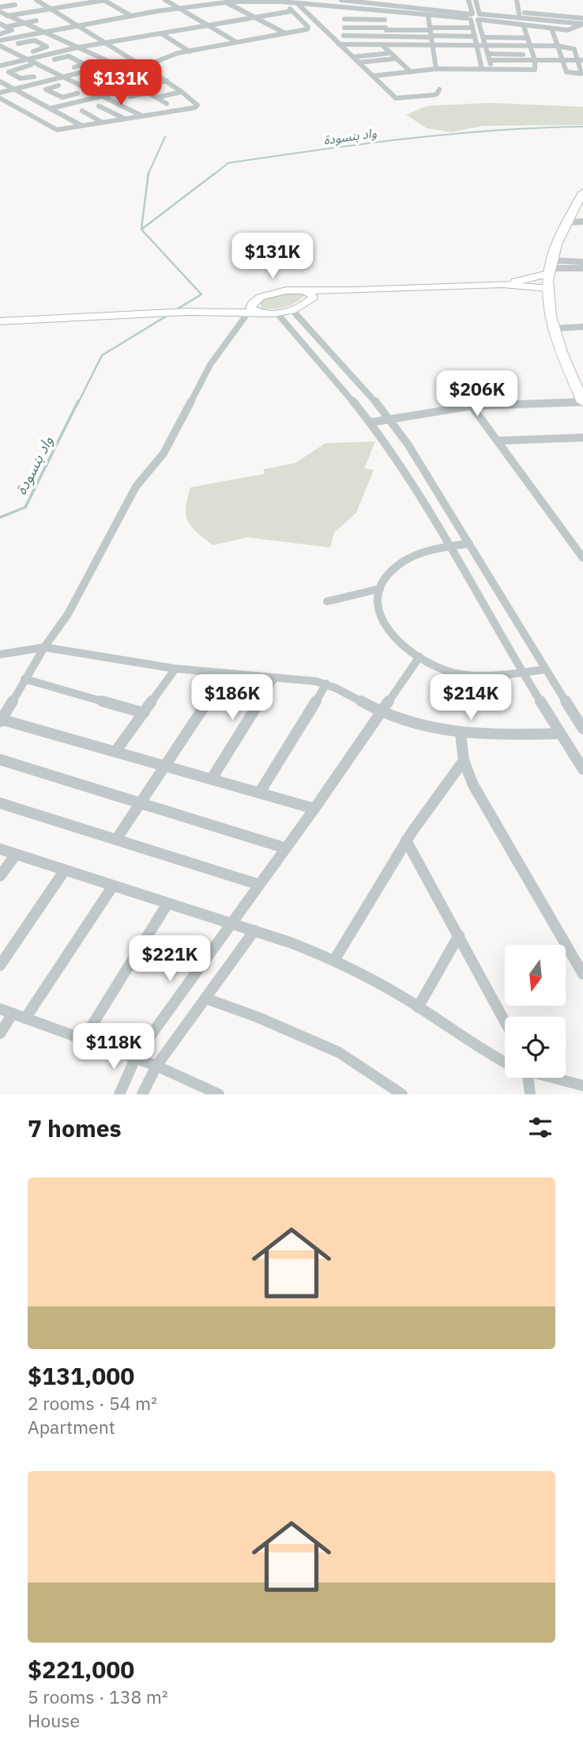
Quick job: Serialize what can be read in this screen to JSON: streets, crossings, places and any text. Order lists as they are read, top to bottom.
{
  "water": ["واد بنسودة"],
  "north": "bottom",
  "page": {
    "price": [
      "$131K",
      "$131K",
      "$206K",
      "$186K",
      "$214K",
      "$221K",
      "$118K"
    ],
    "heading": "7 homes",
    "list": [
      {
        "name": "$131,000",
        "note": "2 rooms · 54 m² · Apartment"
      },
      {
        "name": "$221,000",
        "note": "5 rooms · 138 m² · House"
      }
    ]
  }
}
